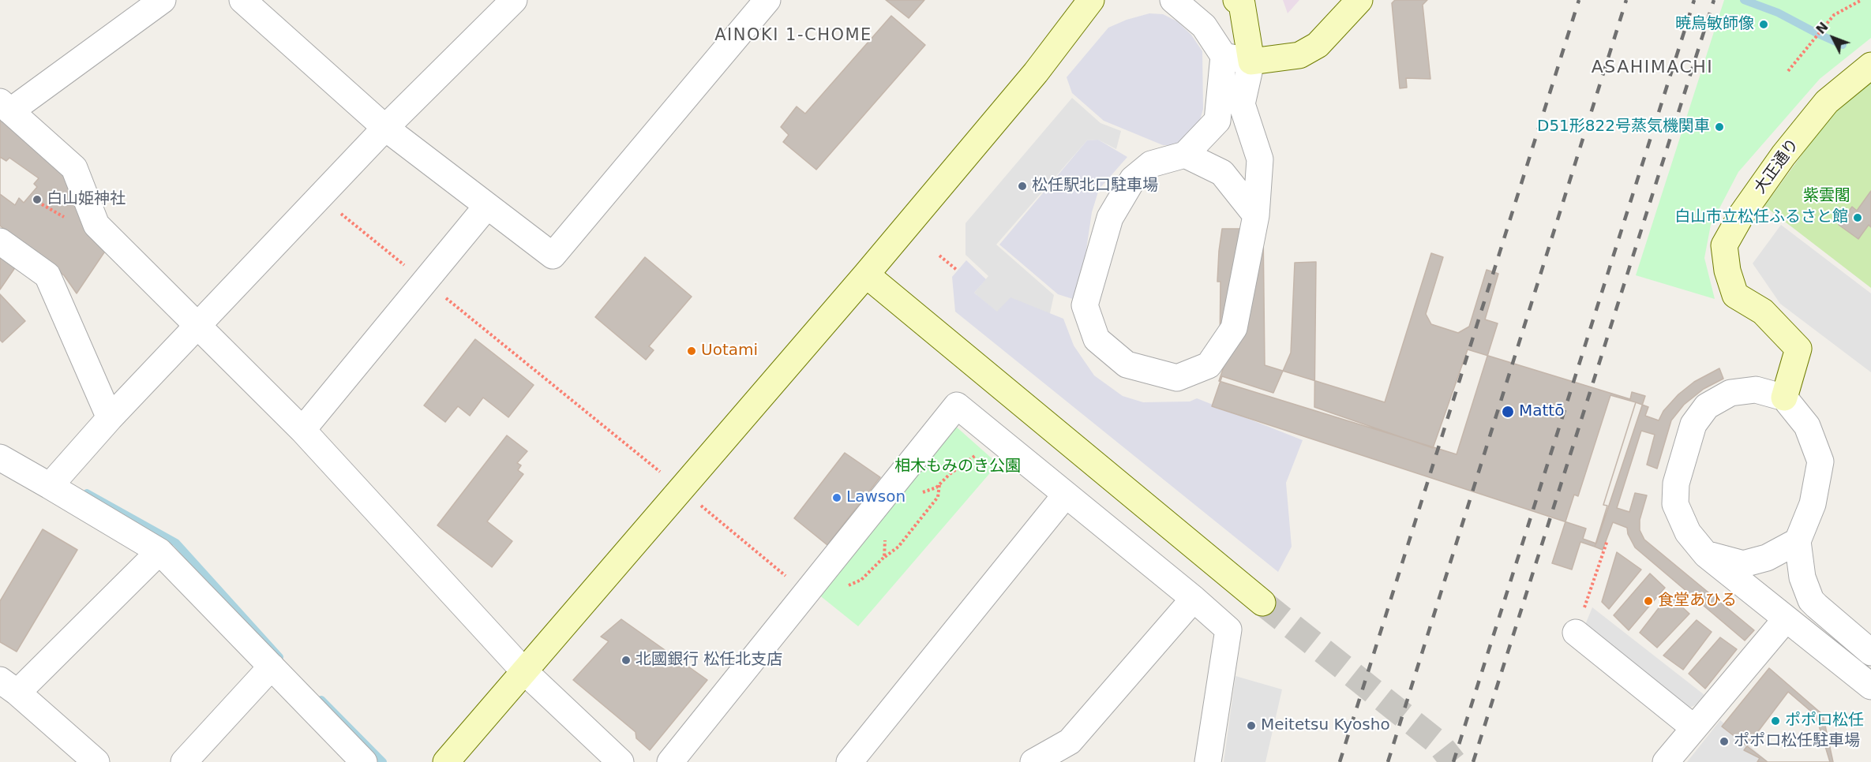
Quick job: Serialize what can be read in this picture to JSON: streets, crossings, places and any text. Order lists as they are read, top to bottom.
{
  "streets": {
    "street": ["大正通り"]
  },
  "districts": ["AINOKI 1-CHOME", "ASAHIMACHI"],
  "parks": ["紫雲閣", "相木もみのき公園"],
  "places": [
    "暁烏敏師像",
    "D51形822号蒸気機関車",
    "松任駅北口駐車場",
    "白山姫神社",
    "白山市立松任ふるさと館",
    "Uotami",
    "Mattō",
    "Lawson",
    "食堂あひる",
    "北國銀行 松任北支店",
    "ポポロ松任",
    "Meitetsu Kyosho",
    "ポポロ松任駐車場"
  ],
  "north": "top left"
}
